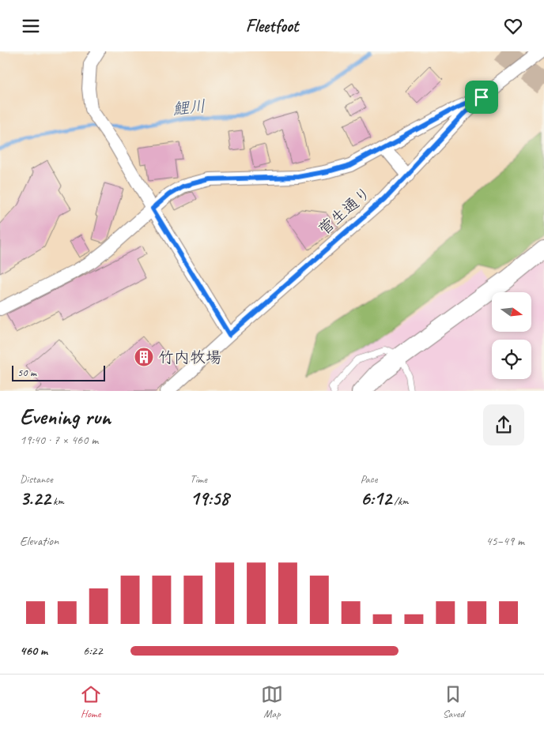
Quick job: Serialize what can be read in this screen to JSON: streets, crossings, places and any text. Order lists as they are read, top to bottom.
{
  "streets": {
    "street": ["菅生通り"]
  },
  "water": ["鯉川"],
  "places": {
    "building": ["竹内牧場"]
  },
  "scale_bar": "50 m",
  "north": "right",
  "page": {
    "header": "Fleetfoot",
    "scale": "50 m",
    "heading": ["Evening run", "19:40 · 7 × 460 m"],
    "stats": [
      ["Distance", "3.22 km"],
      ["Time", "19:58"],
      ["Pace", "6:12 /km"]
    ],
    "chart": ["Elevation", "45–49 m"],
    "list": [
      {
        "name": "460 m",
        "note": "6:22"
      }
    ],
    "tabs": ["Home", "Map", "Saved"]
  }
}
